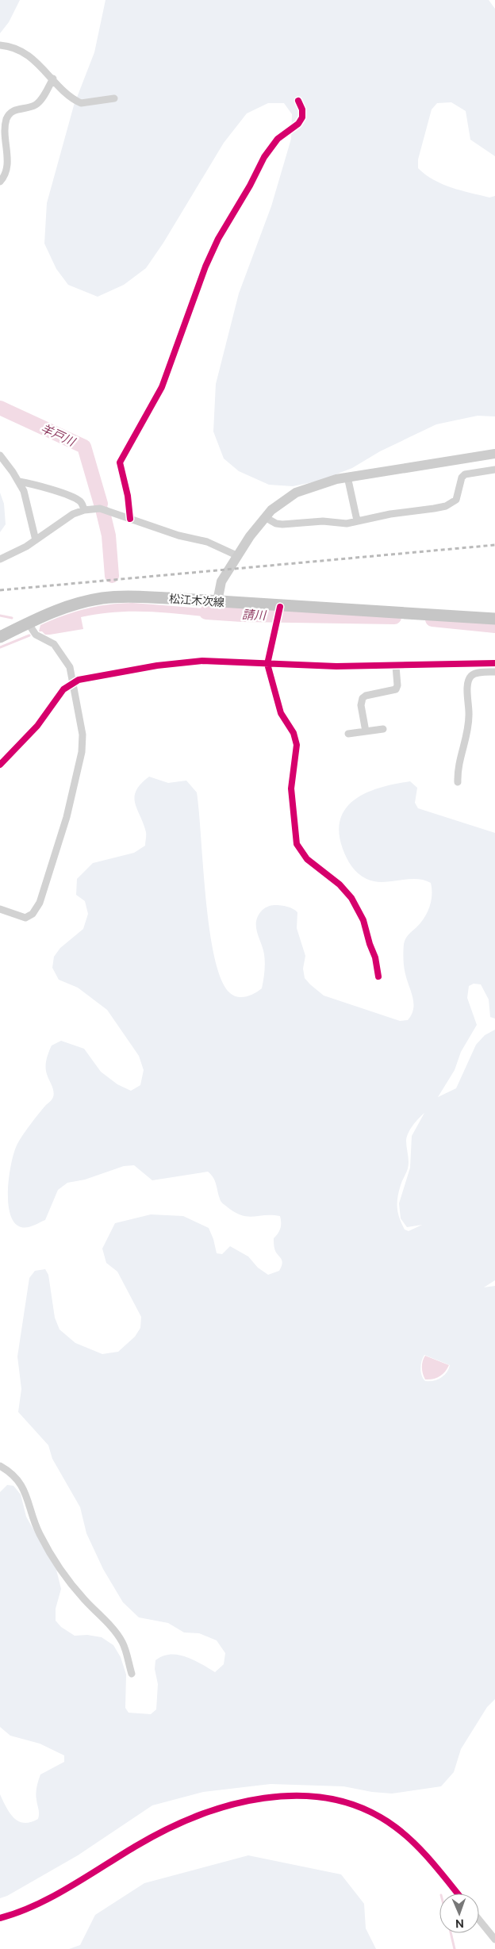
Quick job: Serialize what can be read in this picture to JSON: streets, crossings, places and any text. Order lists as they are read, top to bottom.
{
  "streets": {
    "main road": ["松江木次線"]
  },
  "water": ["羊戸川", "請川"],
  "north": "bottom"
}
